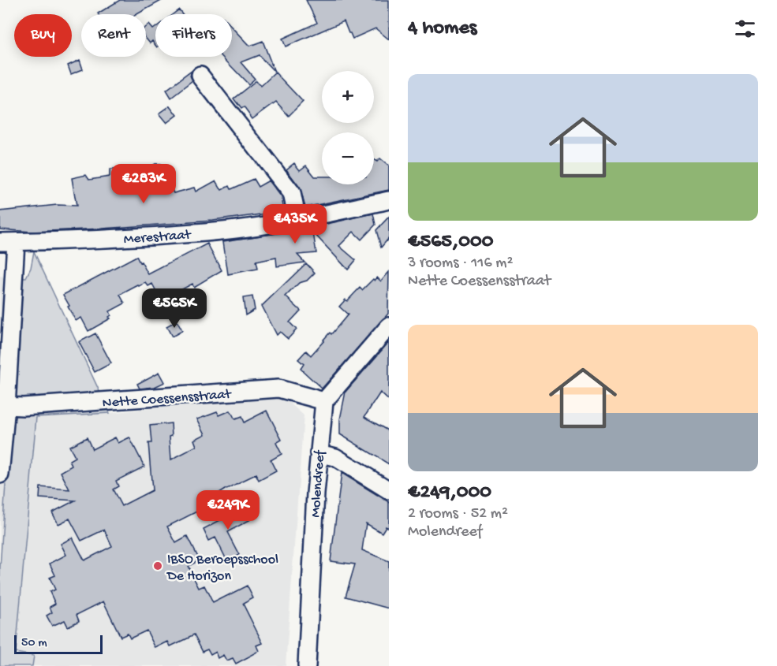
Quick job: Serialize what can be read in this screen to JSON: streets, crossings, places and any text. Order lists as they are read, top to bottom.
{
  "streets": {
    "street": ["Merestraat", "Nette Coessensstraat", "Molendreef"]
  },
  "crossings": [
    ["Merestraat", "Nette Coessensstraat"],
    ["Nette Coessensstraat", "Molendreef"]
  ],
  "places": ["IBSO Beroepsschool De Horizon"],
  "scale_bar": "50 m",
  "page": {
    "heading": "4 homes",
    "chip": ["Buy", "Rent", "Filters"],
    "list": [
      {
        "name": "€565,000",
        "note": "3 rooms · 116 m² · Nette Coessensstraat"
      },
      {
        "name": "€249,000",
        "note": "2 rooms · 52 m² · Molendreef"
      }
    ],
    "map_buttons": ["+", "−"],
    "price": [
      "€283K",
      "€435K",
      "€565K",
      "€249K"
    ],
    "scale": "50 m"
  }
}
